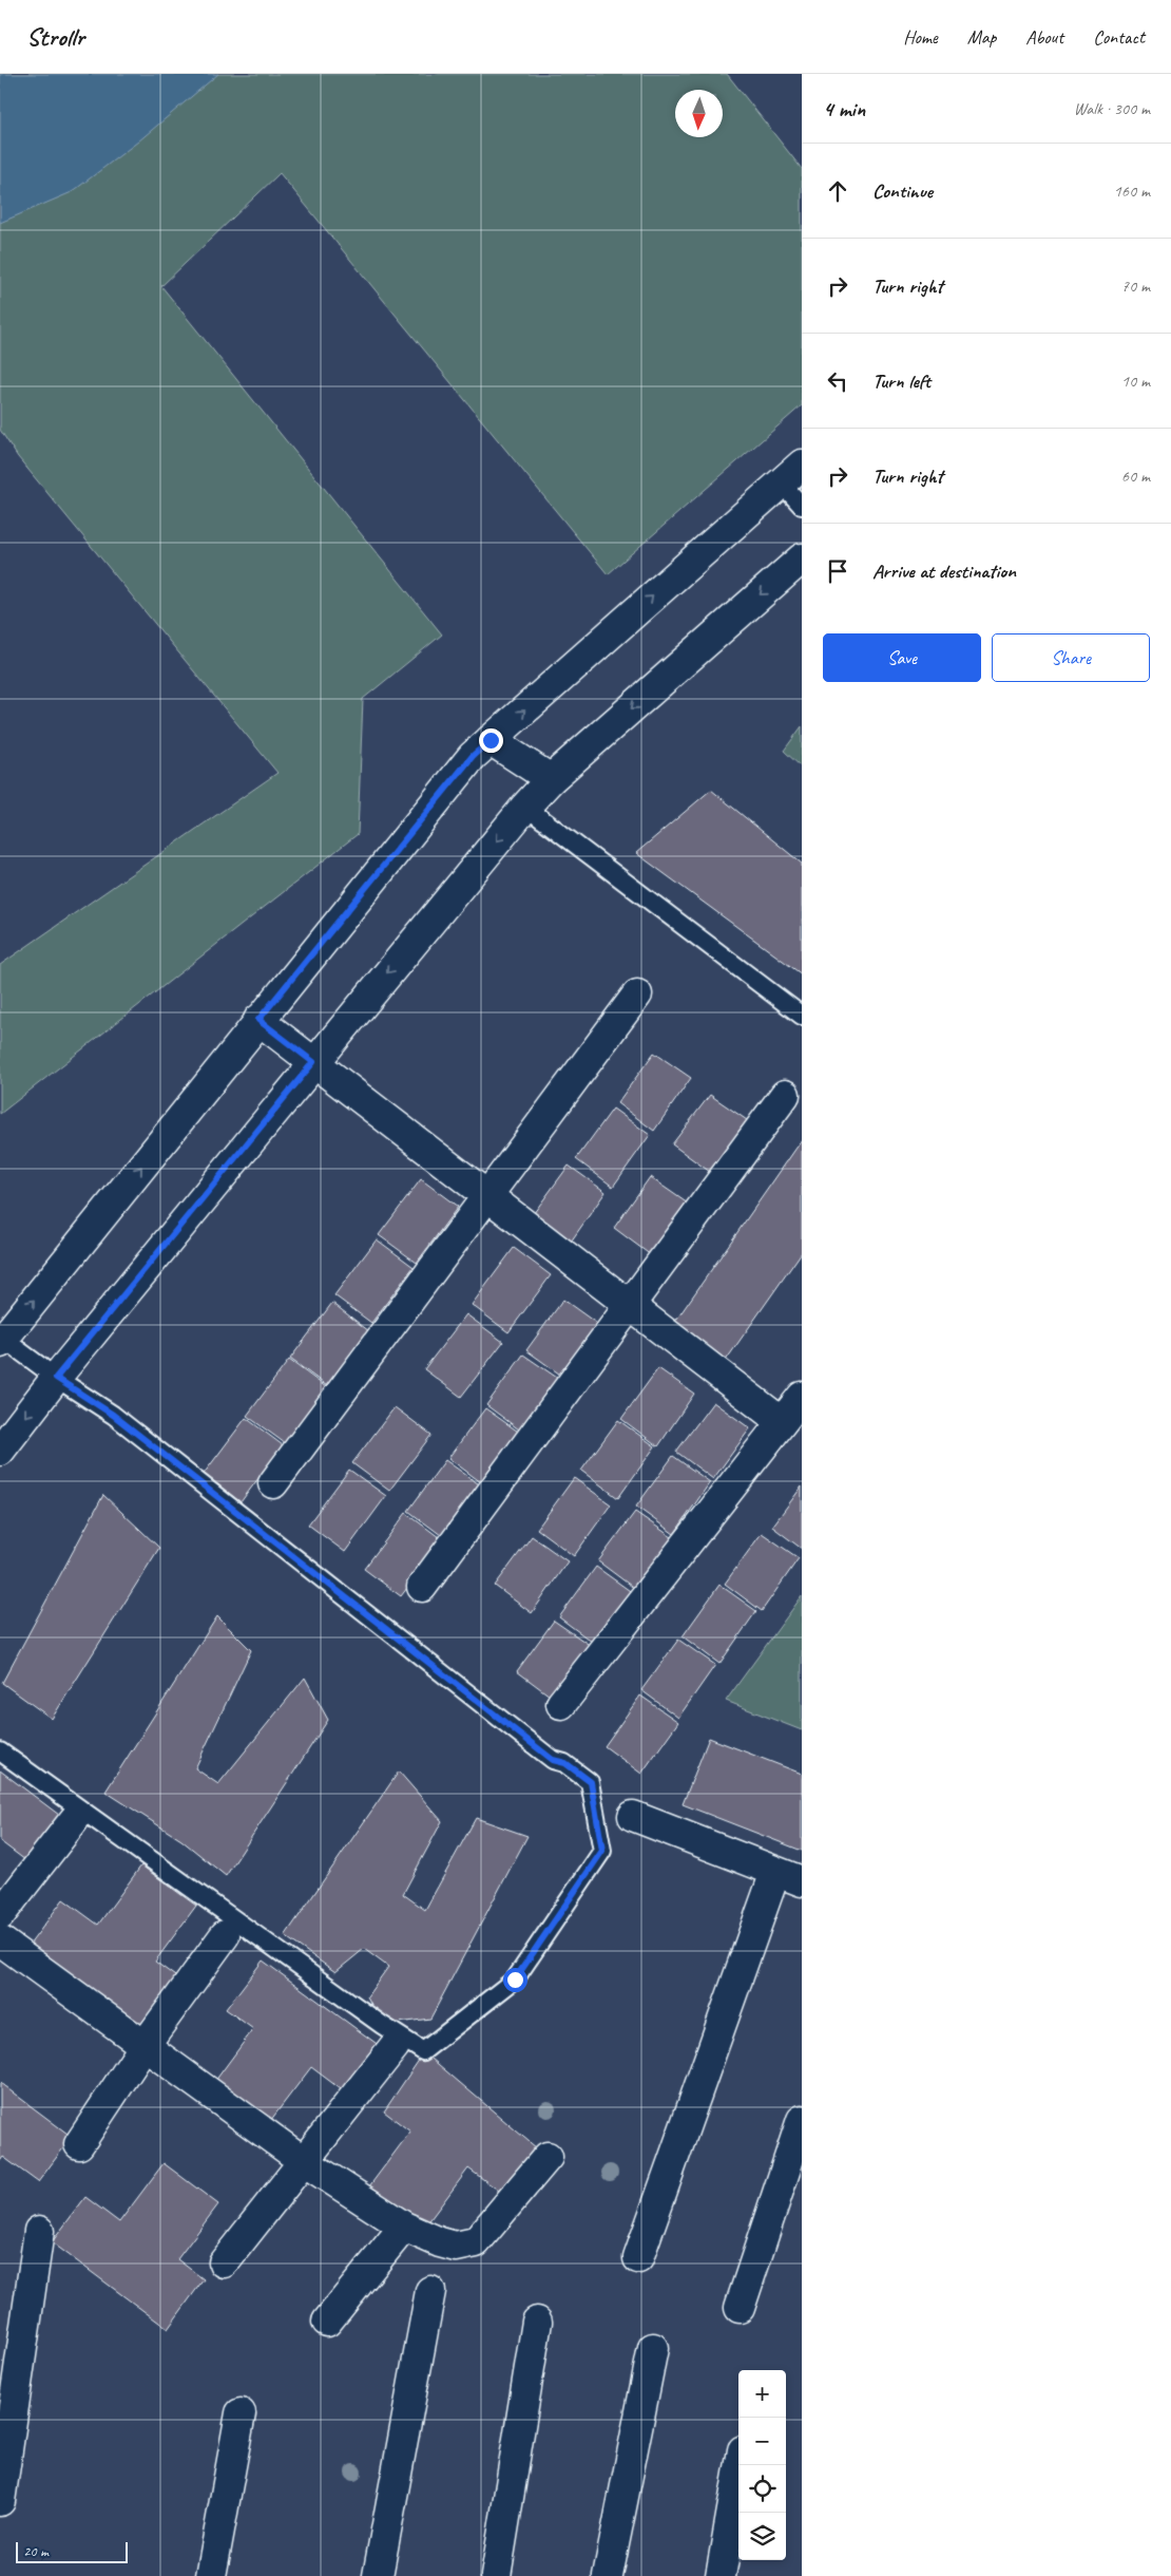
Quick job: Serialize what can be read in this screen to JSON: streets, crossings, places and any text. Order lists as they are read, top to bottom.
{
  "scale_bar": "20 m",
  "north": "bottom",
  "page": {
    "header": "Strollr",
    "nav": [
      "Home",
      "Map",
      "About",
      "Contact"
    ],
    "heading": ["4 min", "Walk · 300 m"],
    "list": [
      ["Continue", "160 m"],
      ["Turn right", "70 m"],
      ["Turn left", "10 m"],
      ["Turn right", "60 m"],
      "Arrive at destination"
    ],
    "buttons": ["Save", "Share"],
    "map_buttons": ["+", "−"],
    "scale": "20 m"
  }
}
